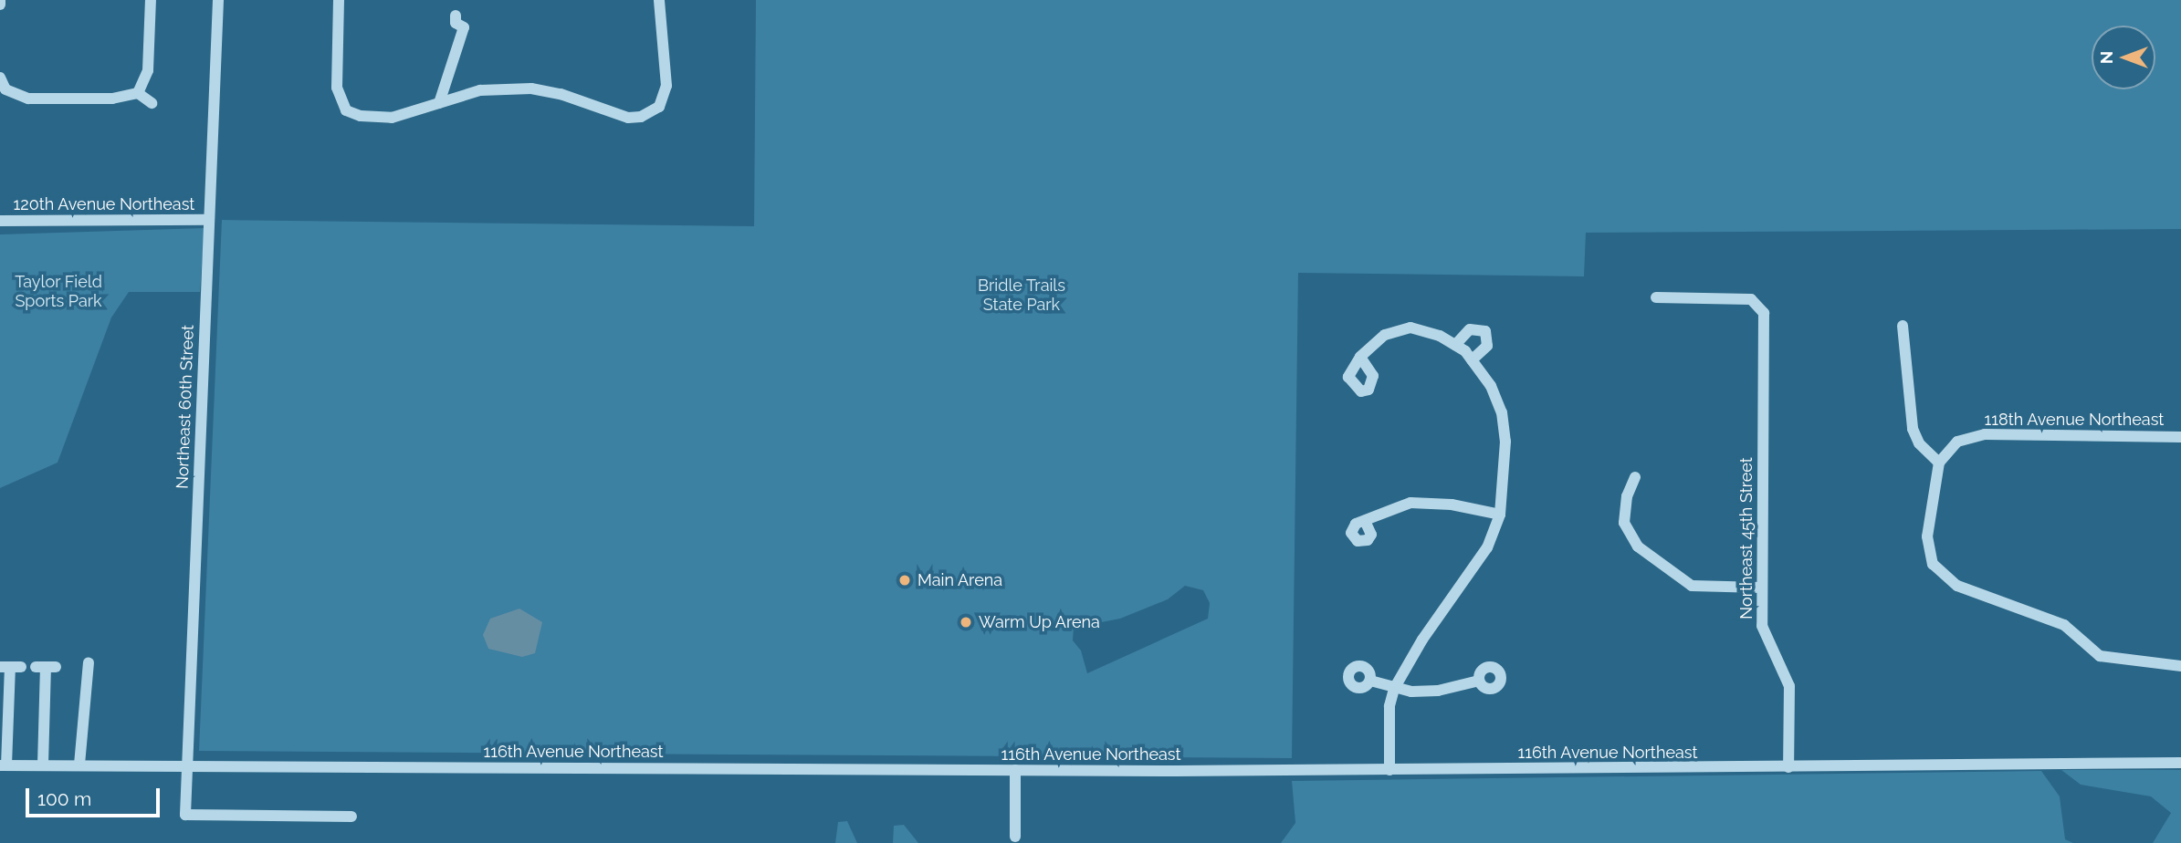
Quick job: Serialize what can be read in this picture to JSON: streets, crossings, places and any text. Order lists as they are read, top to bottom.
{
  "streets": {
    "street": [
      "120th Avenue Northeast",
      "Northeast 60th Street",
      "118th Avenue Northeast",
      "Northeast 45th Street",
      "116th Avenue Northeast"
    ]
  },
  "crossings": [
    ["120th Avenue Northeast", "Northeast 60th Street"],
    ["Northeast 60th Street", "116th Avenue Northeast"],
    ["Northeast 45th Street", "116th Avenue Northeast"]
  ],
  "parks": ["Taylor Field Sports Park", "Bridle Trails State Park"],
  "places": ["Main Arena", "Warm Up Arena"],
  "scale_bar": "100 m",
  "north": "left"
}
